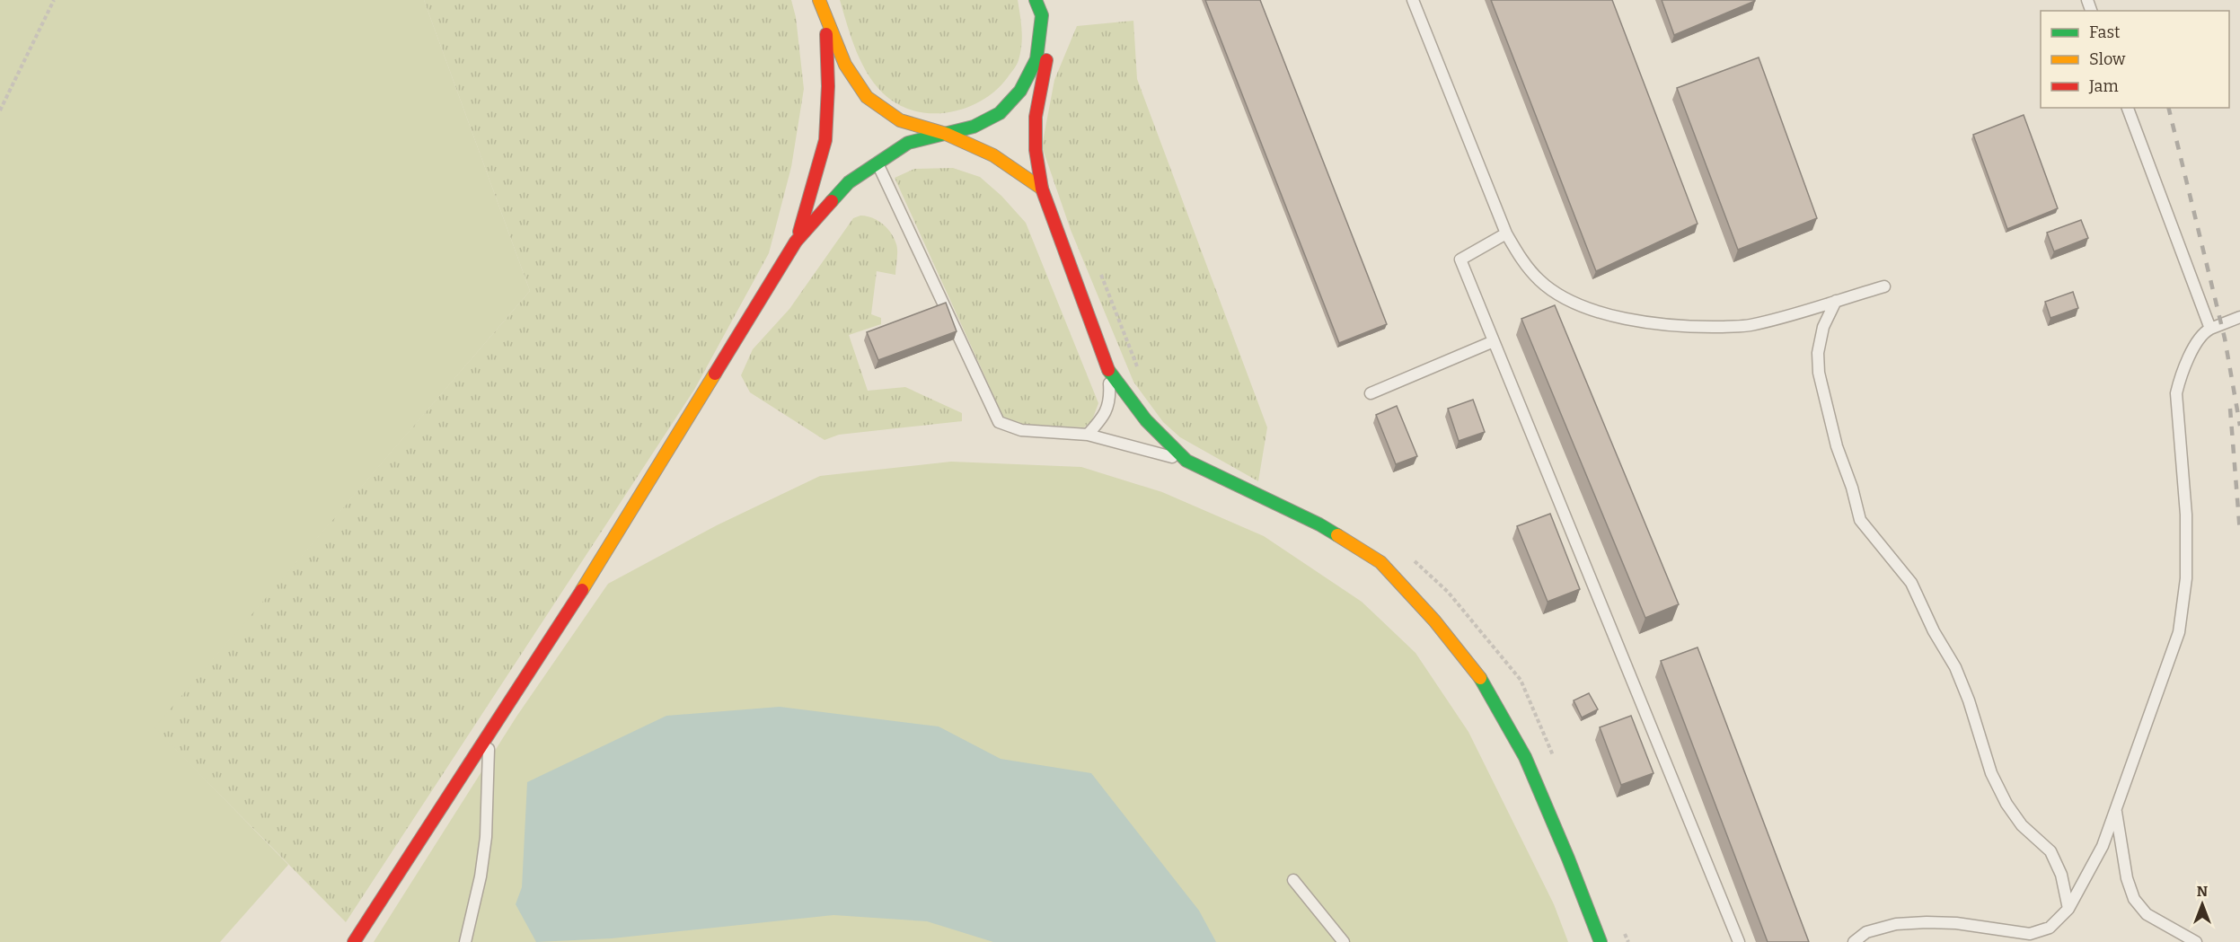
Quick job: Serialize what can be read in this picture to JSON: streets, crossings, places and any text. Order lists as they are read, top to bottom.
{
  "legend": ["Fast", "Slow", "Jam"],
  "north": "top"
}
